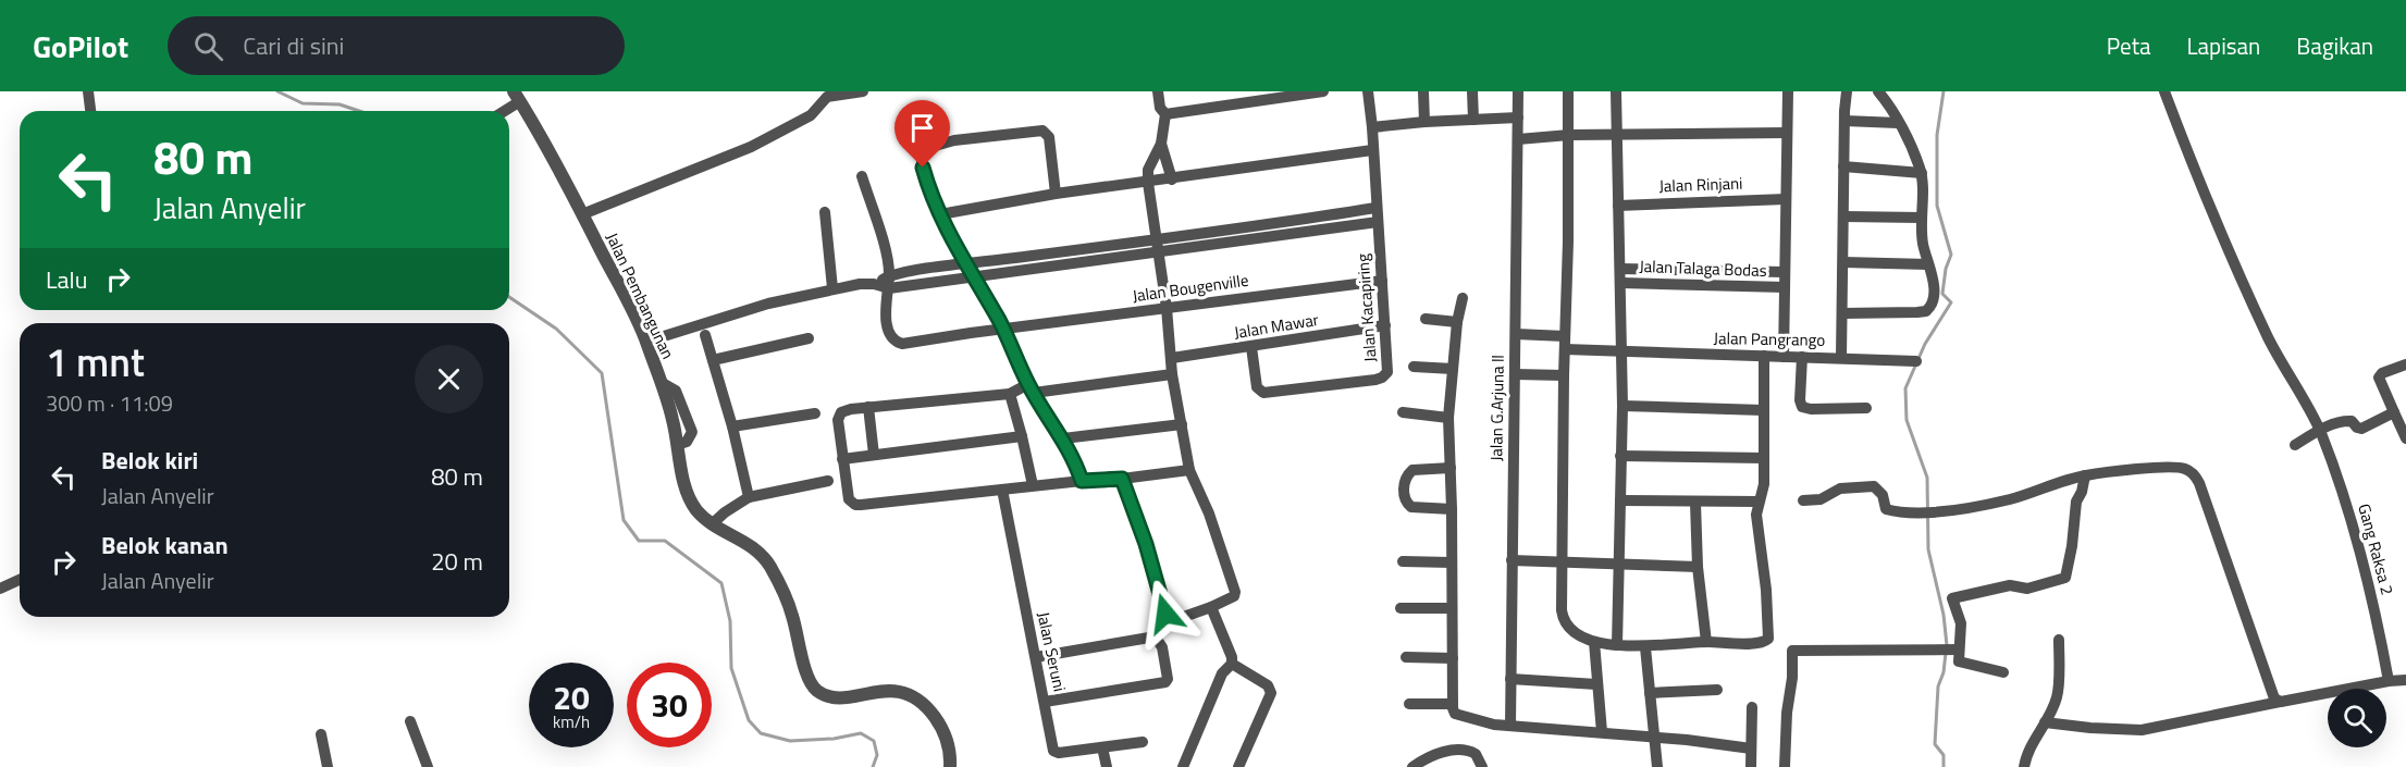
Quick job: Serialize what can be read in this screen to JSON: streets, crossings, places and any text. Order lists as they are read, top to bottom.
{
  "streets": {
    "street": [
      "Jalan Rinjani",
      "Jalan Talaga Bodas",
      "Jalan Bougenville",
      "Jalan Pembangunan",
      "Jalan Kacapiring",
      "Jalan Mawar",
      "Jalan Pangrango",
      "Jalan G.Arjuna ll",
      "Gang Raksa 2",
      "Jalan Seruni"
    ]
  },
  "crossings": [
    ["Jalan Bougenville", "Jalan Kacapiring"],
    ["Jalan Kacapiring", "Jalan Mawar"],
    ["Jalan Pangrango", "Jalan G.Arjuna ll"]
  ],
  "page": {
    "header": "GoPilot",
    "search": "Cari di sini",
    "nav": ["Peta", "Lapisan", "Bagikan"],
    "turn": ["80 m", "Jalan Anyelir"],
    "then": "Lalu",
    "heading": ["1 mnt", "300 m · 11:09"],
    "list": [
      {
        "name": "Belok kiri",
        "note": "Jalan Anyelir",
        "value": "80 m"
      },
      {
        "name": "Belok kanan",
        "note": "Jalan Anyelir",
        "value": "20 m"
      }
    ],
    "speed": "20 km/h",
    "limit": "30"
  }
}
